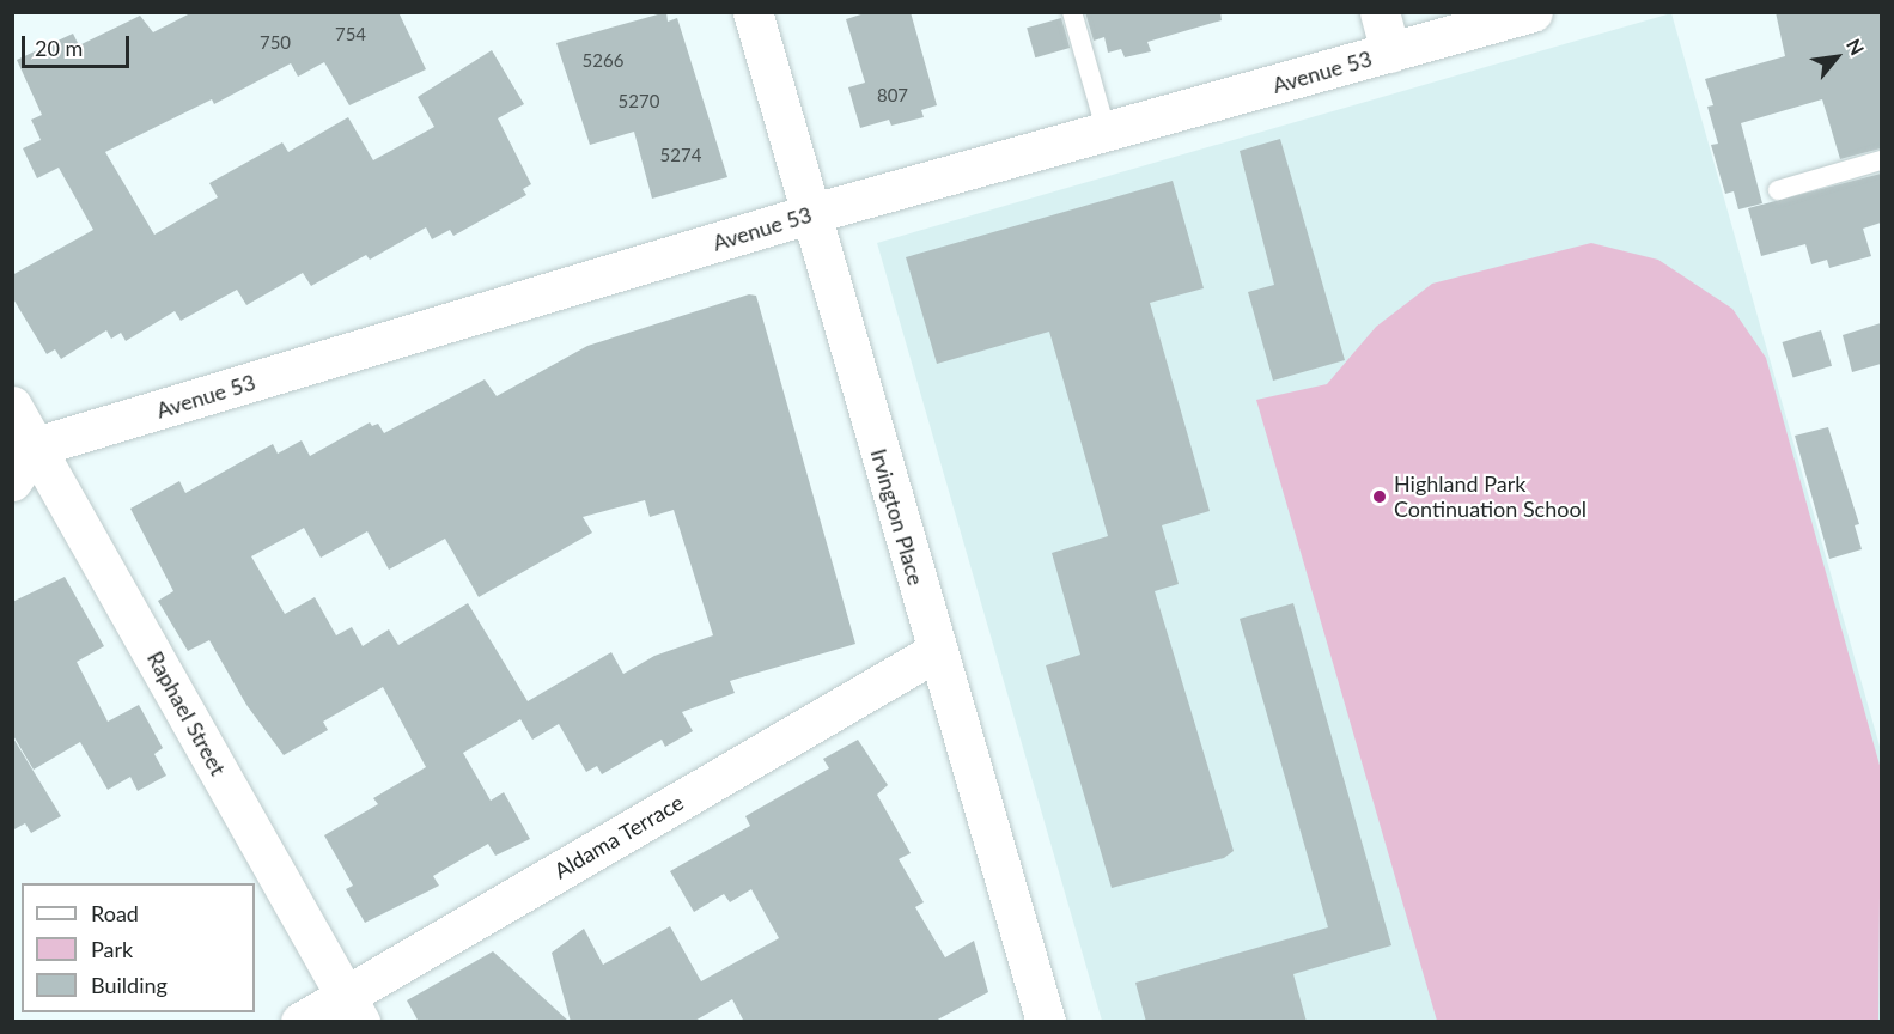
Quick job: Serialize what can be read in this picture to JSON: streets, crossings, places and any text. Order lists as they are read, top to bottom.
{
  "streets": {
    "street": [
      "Avenue 53",
      "Irvington Place",
      "Raphael Street",
      "Aldama Terrace"
    ]
  },
  "crossings": [
    ["Avenue 53", "Irvington Place"],
    ["Avenue 53", "Raphael Street"],
    ["Irvington Place", "Aldama Terrace"],
    ["Raphael Street", "Aldama Terrace"]
  ],
  "places": ["Highland Park Continuation School"],
  "house_numbers": [
    "754",
    "750",
    "5266",
    "807",
    "5270",
    "5274"
  ],
  "legend": ["Road", "Park", "Building"],
  "scale_bar": "20 m",
  "north": "top right"
}
